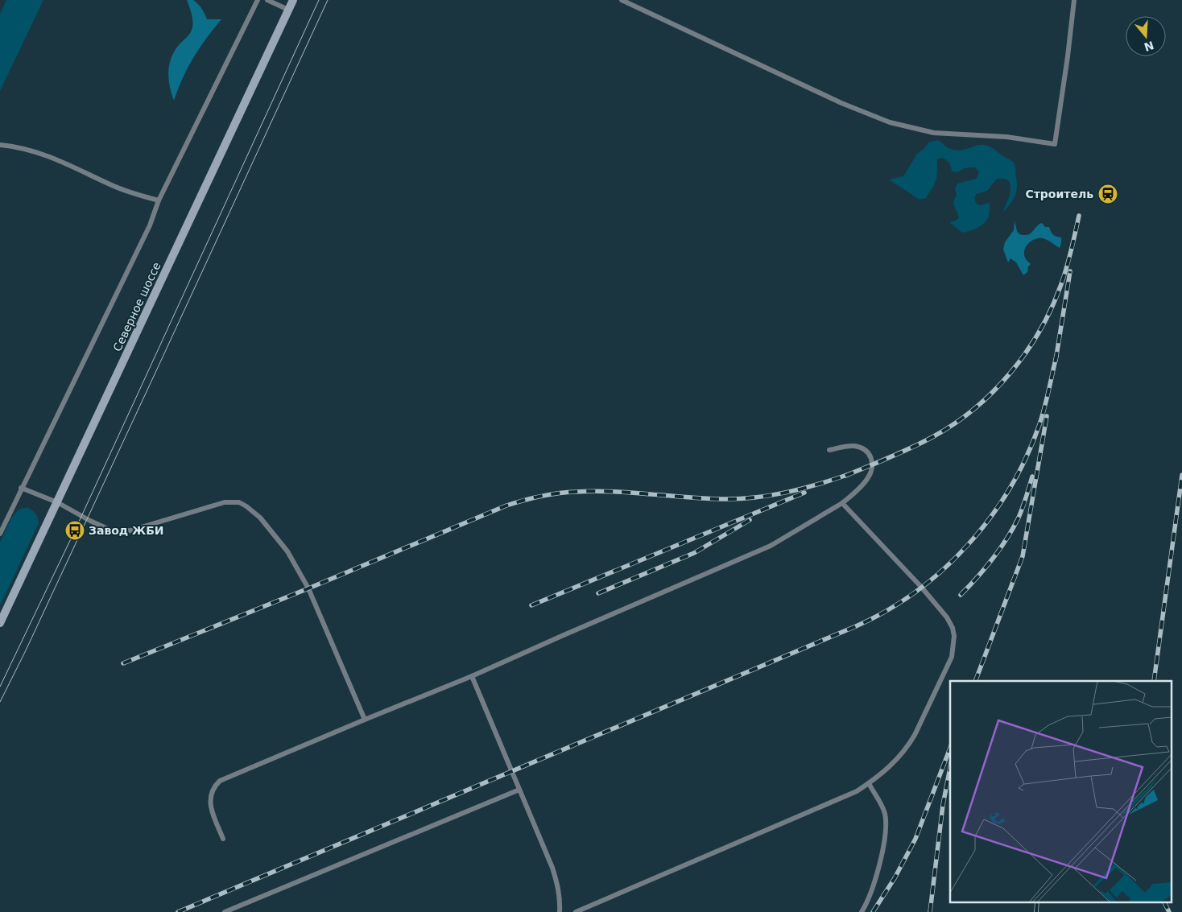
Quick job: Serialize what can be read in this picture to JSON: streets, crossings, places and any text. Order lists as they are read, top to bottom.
{
  "streets": {
    "main road": ["Северное шоссе"]
  },
  "places": {
    "station": ["Строитель"],
    "bus stop": ["Завод ЖБИ"]
  },
  "north": "bottom"
}
